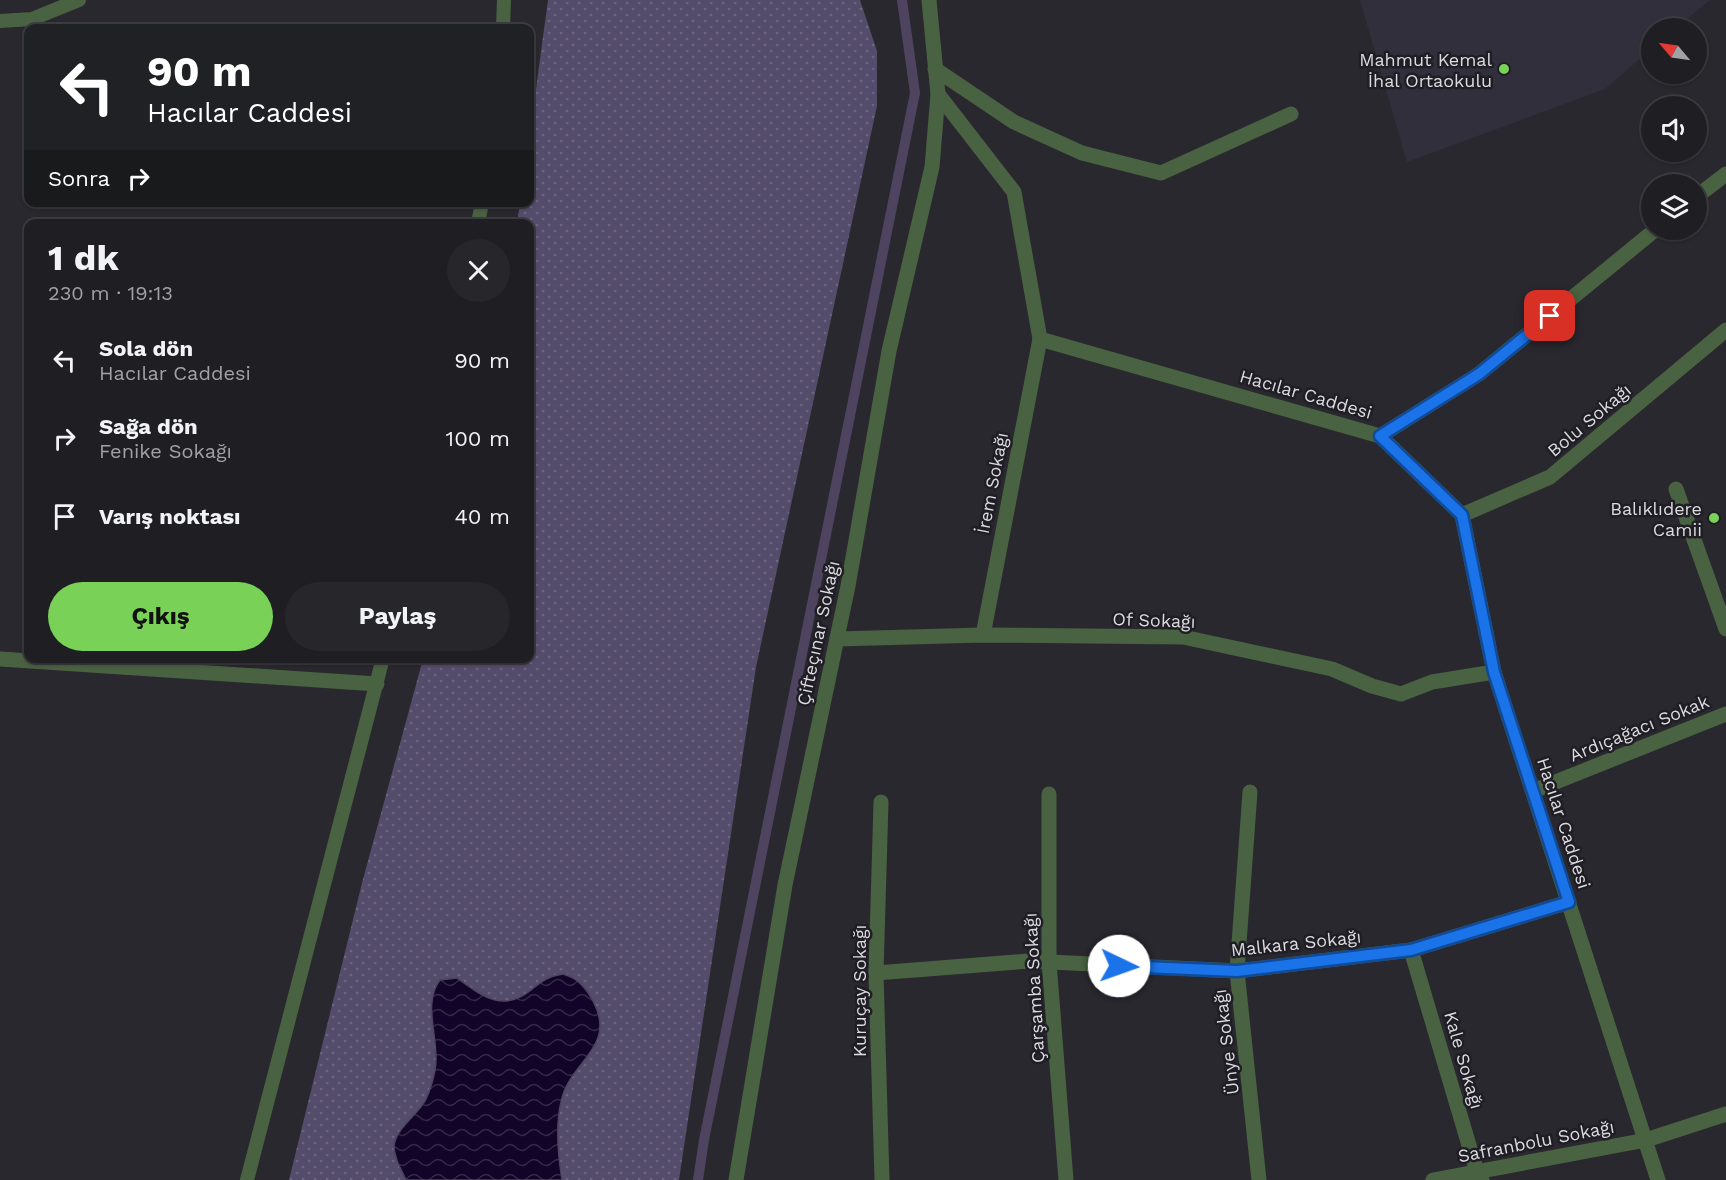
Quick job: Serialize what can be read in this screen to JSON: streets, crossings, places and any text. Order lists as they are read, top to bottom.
{
  "streets": {
    "street": [
      "Hacılar Caddesi",
      "Bolu Sokağı",
      "İrem Sokağı",
      "Of Sokağı",
      "Çifteçınar Sokağı",
      "Ardıçağacı Sokak",
      "Malkara Sokağı",
      "Çarşamba Sokağı",
      "Kuruçay Sokağı",
      "Ünye Sokağı",
      "Kale Sokağı",
      "Safranbolu Sokağı"
    ]
  },
  "crossings": [
    ["Hacılar Caddesi", "Bolu Sokağı"],
    ["Hacılar Caddesi", "İrem Sokağı"],
    ["Hacılar Caddesi", "Of Sokağı"],
    ["Hacılar Caddesi", "Ardıçağacı Sokak"],
    ["Hacılar Caddesi", "Malkara Sokağı"],
    ["Hacılar Caddesi", "Safranbolu Sokağı"],
    ["İrem Sokağı", "Of Sokağı"],
    ["Of Sokağı", "Çifteçınar Sokağı"],
    ["Malkara Sokağı", "Çarşamba Sokağı"],
    ["Malkara Sokağı", "Kuruçay Sokağı"],
    ["Malkara Sokağı", "Ünye Sokağı"],
    ["Malkara Sokağı", "Kale Sokağı"],
    ["Kale Sokağı", "Safranbolu Sokağı"]
  ],
  "places": ["Mahmut Kemal İhal Ortaokulu", "Balıklıdere Camii"],
  "north": "top left",
  "page": {
    "turn": ["90 m", "Hacılar Caddesi"],
    "then": "Sonra",
    "heading": ["1 dk", "230 m · 19:13"],
    "list": [
      {
        "name": "Sola dön",
        "note": "Hacılar Caddesi",
        "value": "90 m"
      },
      {
        "name": "Sağa dön",
        "note": "Fenike Sokağı",
        "value": "100 m"
      },
      {
        "name": "Varış noktası",
        "value": "40 m"
      }
    ],
    "buttons": ["Çıkış", "Paylaş"]
  }
}
